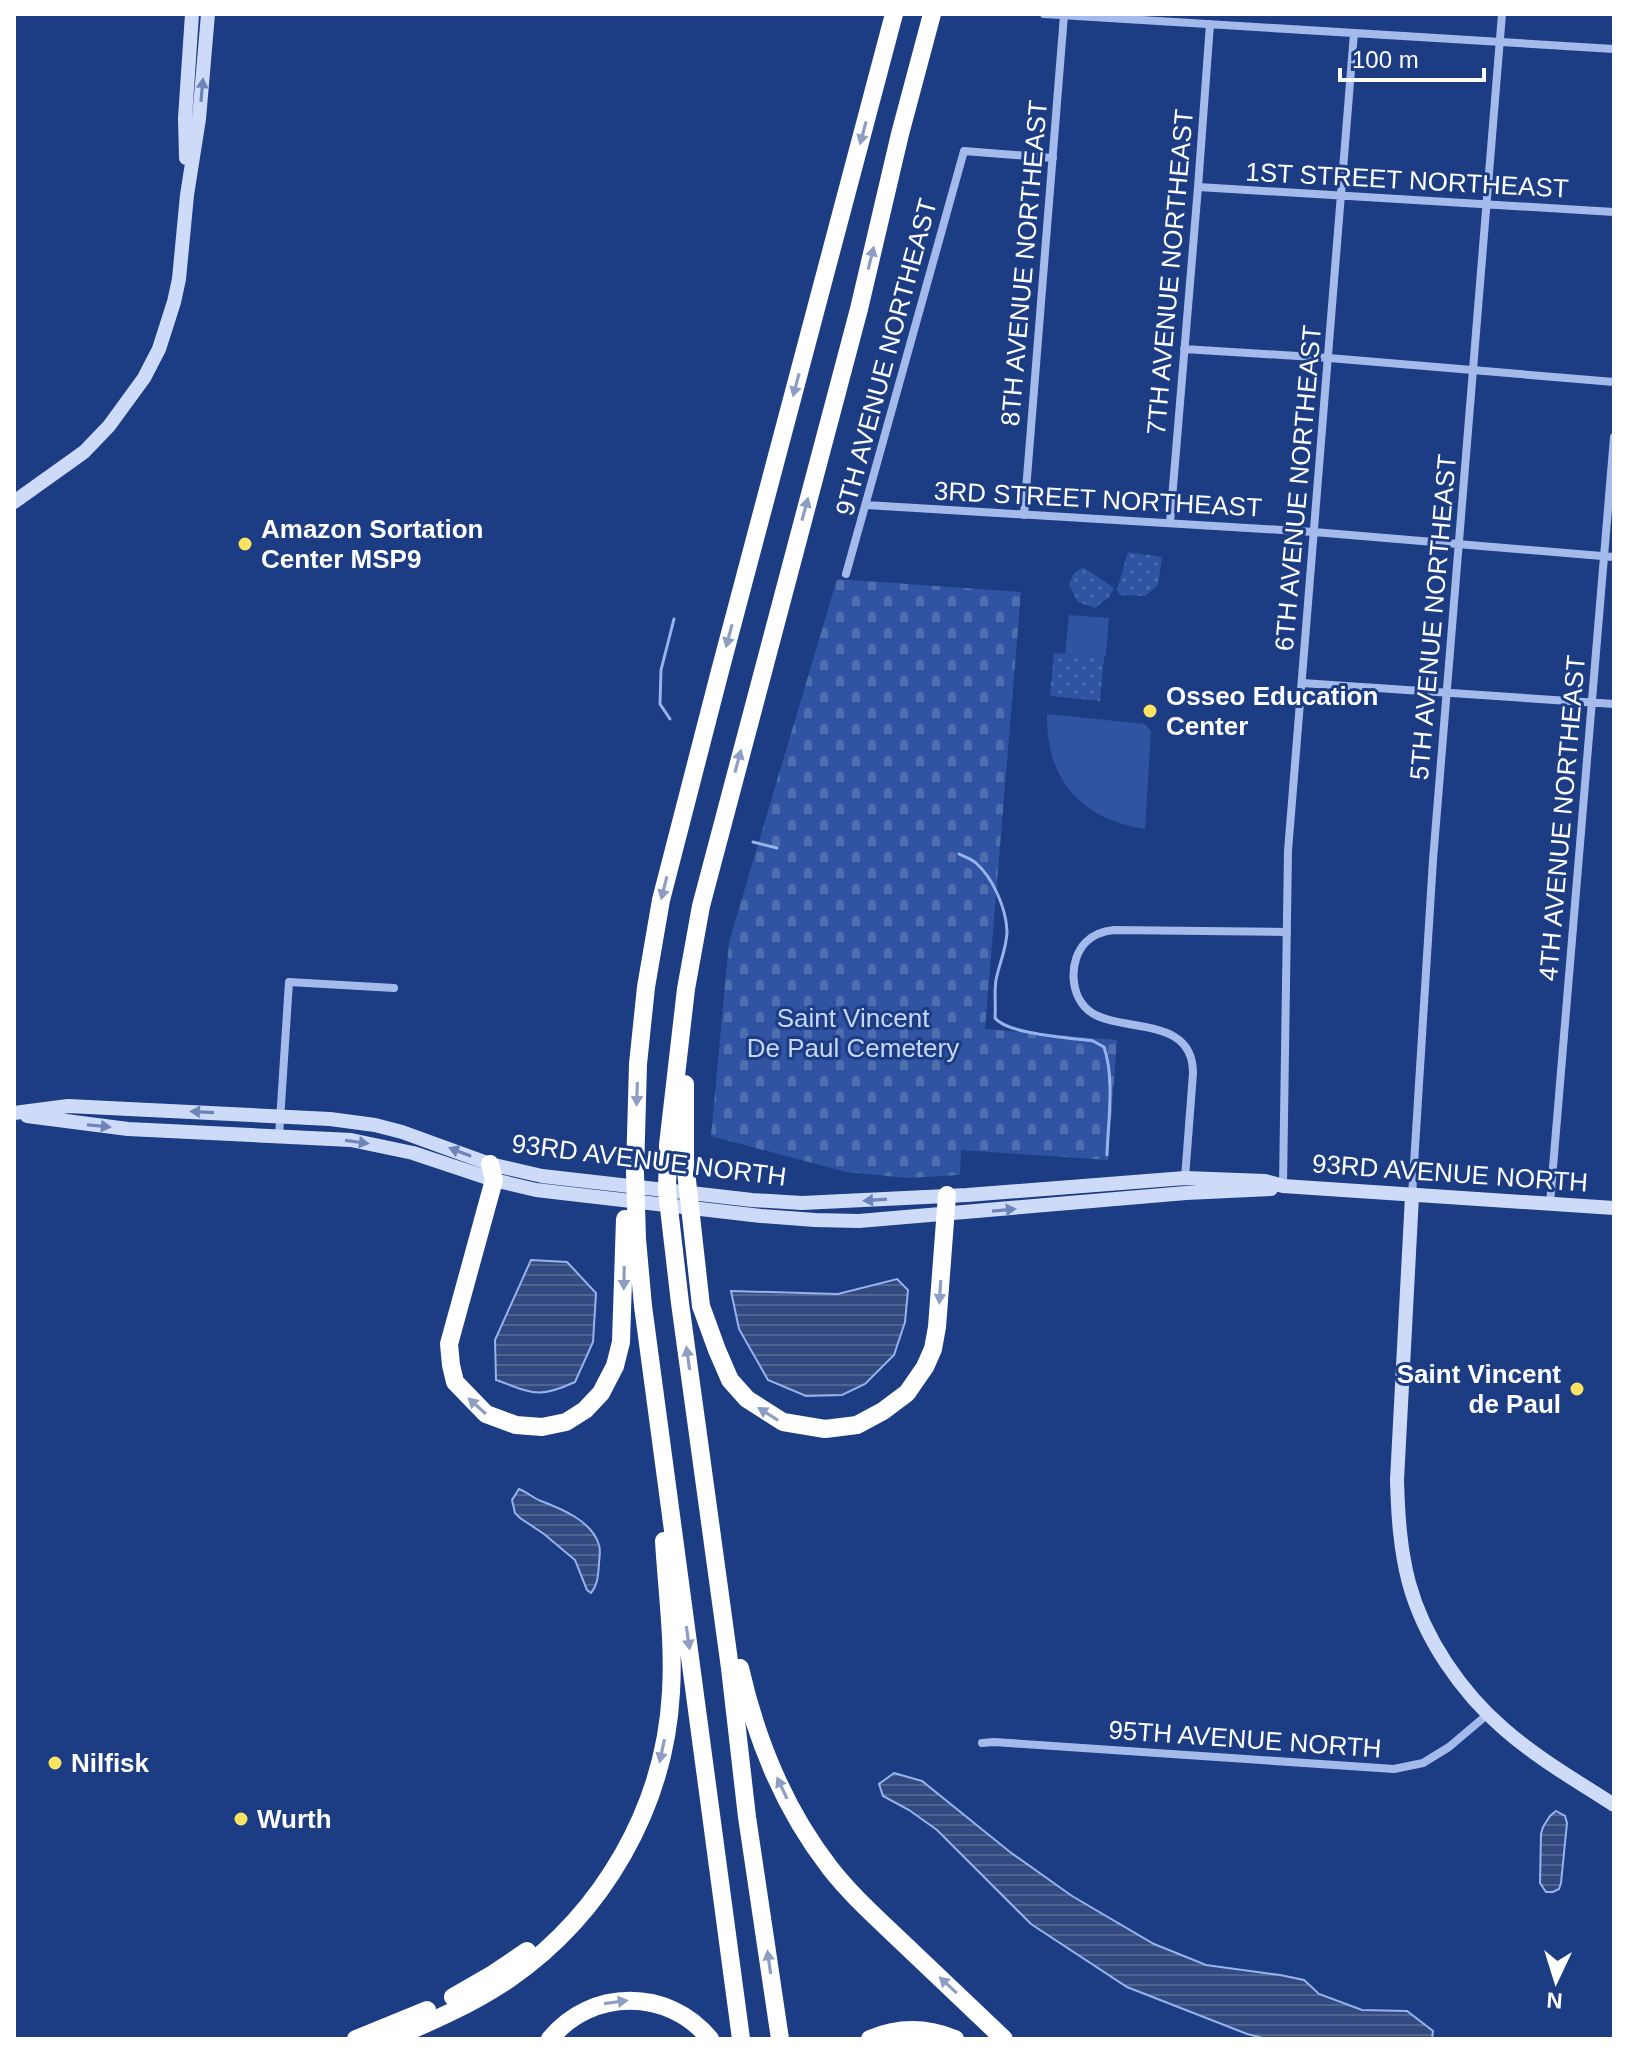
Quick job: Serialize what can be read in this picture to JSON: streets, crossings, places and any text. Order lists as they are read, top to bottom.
{
  "streets": {
    "street": [
      "1ST STREET NORTHEAST",
      "8TH AVENUE NORTHEAST",
      "7TH AVENUE NORTHEAST",
      "9TH AVENUE NORTHEAST",
      "6TH AVENUE NORTHEAST",
      "3RD STREET NORTHEAST",
      "5TH AVENUE NORTHEAST",
      "4TH AVENUE NORTHEAST",
      "93RD AVENUE NORTH",
      "95TH AVENUE NORTH"
    ]
  },
  "crossings": [
    ["1ST STREET NORTHEAST", "7TH AVENUE NORTHEAST"],
    ["1ST STREET NORTHEAST", "6TH AVENUE NORTHEAST"],
    ["1ST STREET NORTHEAST", "5TH AVENUE NORTHEAST"],
    ["8TH AVENUE NORTHEAST", "9TH AVENUE NORTHEAST"],
    ["8TH AVENUE NORTHEAST", "3RD STREET NORTHEAST"],
    ["7TH AVENUE NORTHEAST", "3RD STREET NORTHEAST"],
    ["9TH AVENUE NORTHEAST", "3RD STREET NORTHEAST"],
    ["6TH AVENUE NORTHEAST", "3RD STREET NORTHEAST"],
    ["6TH AVENUE NORTHEAST", "93RD AVENUE NORTH"],
    ["3RD STREET NORTHEAST", "5TH AVENUE NORTHEAST"],
    ["3RD STREET NORTHEAST", "4TH AVENUE NORTHEAST"],
    ["5TH AVENUE NORTHEAST", "93RD AVENUE NORTH"],
    ["4TH AVENUE NORTHEAST", "93RD AVENUE NORTH"]
  ],
  "parks": ["Saint Vincent De Paul Cemetery"],
  "places": [
    "Amazon Sortation Center MSP9",
    "Osseo Education Center",
    "Saint Vincent de Paul",
    "Nilfisk",
    "Wurth"
  ],
  "scale_bar": "100 m",
  "north": "bottom"
}
